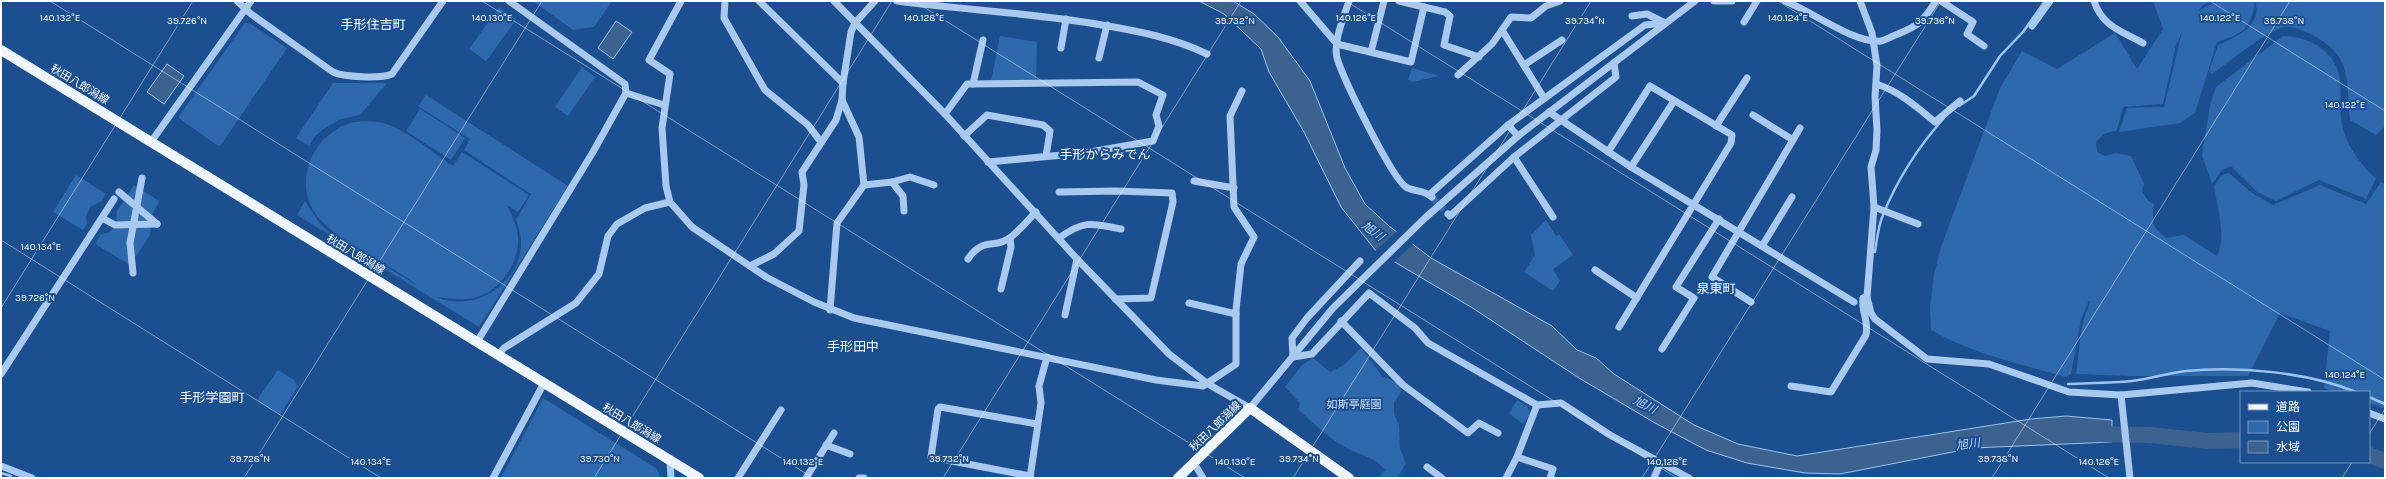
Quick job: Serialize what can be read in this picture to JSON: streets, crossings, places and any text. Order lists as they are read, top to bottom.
{
  "streets": {
    "main road": ["秋田八郎潟線"]
  },
  "districts": [
    "手形住吉町",
    "手形からみでん",
    "泉東町",
    "手形田中",
    "手形学園町"
  ],
  "water": ["旭川"],
  "parks": ["如斯亭庭園"],
  "legend": ["道路", "公園", "水域"],
  "coordinates": [
    "140.122°E",
    "140.132°E",
    "140.130°E",
    "140.128°E",
    "140.126°E",
    "140.124°E",
    "39.726°N",
    "39.732°N",
    "39.734°N",
    "39.736°N",
    "39.738°N",
    "140.134°E",
    "39.728°N",
    "39.730°N"
  ]
}
